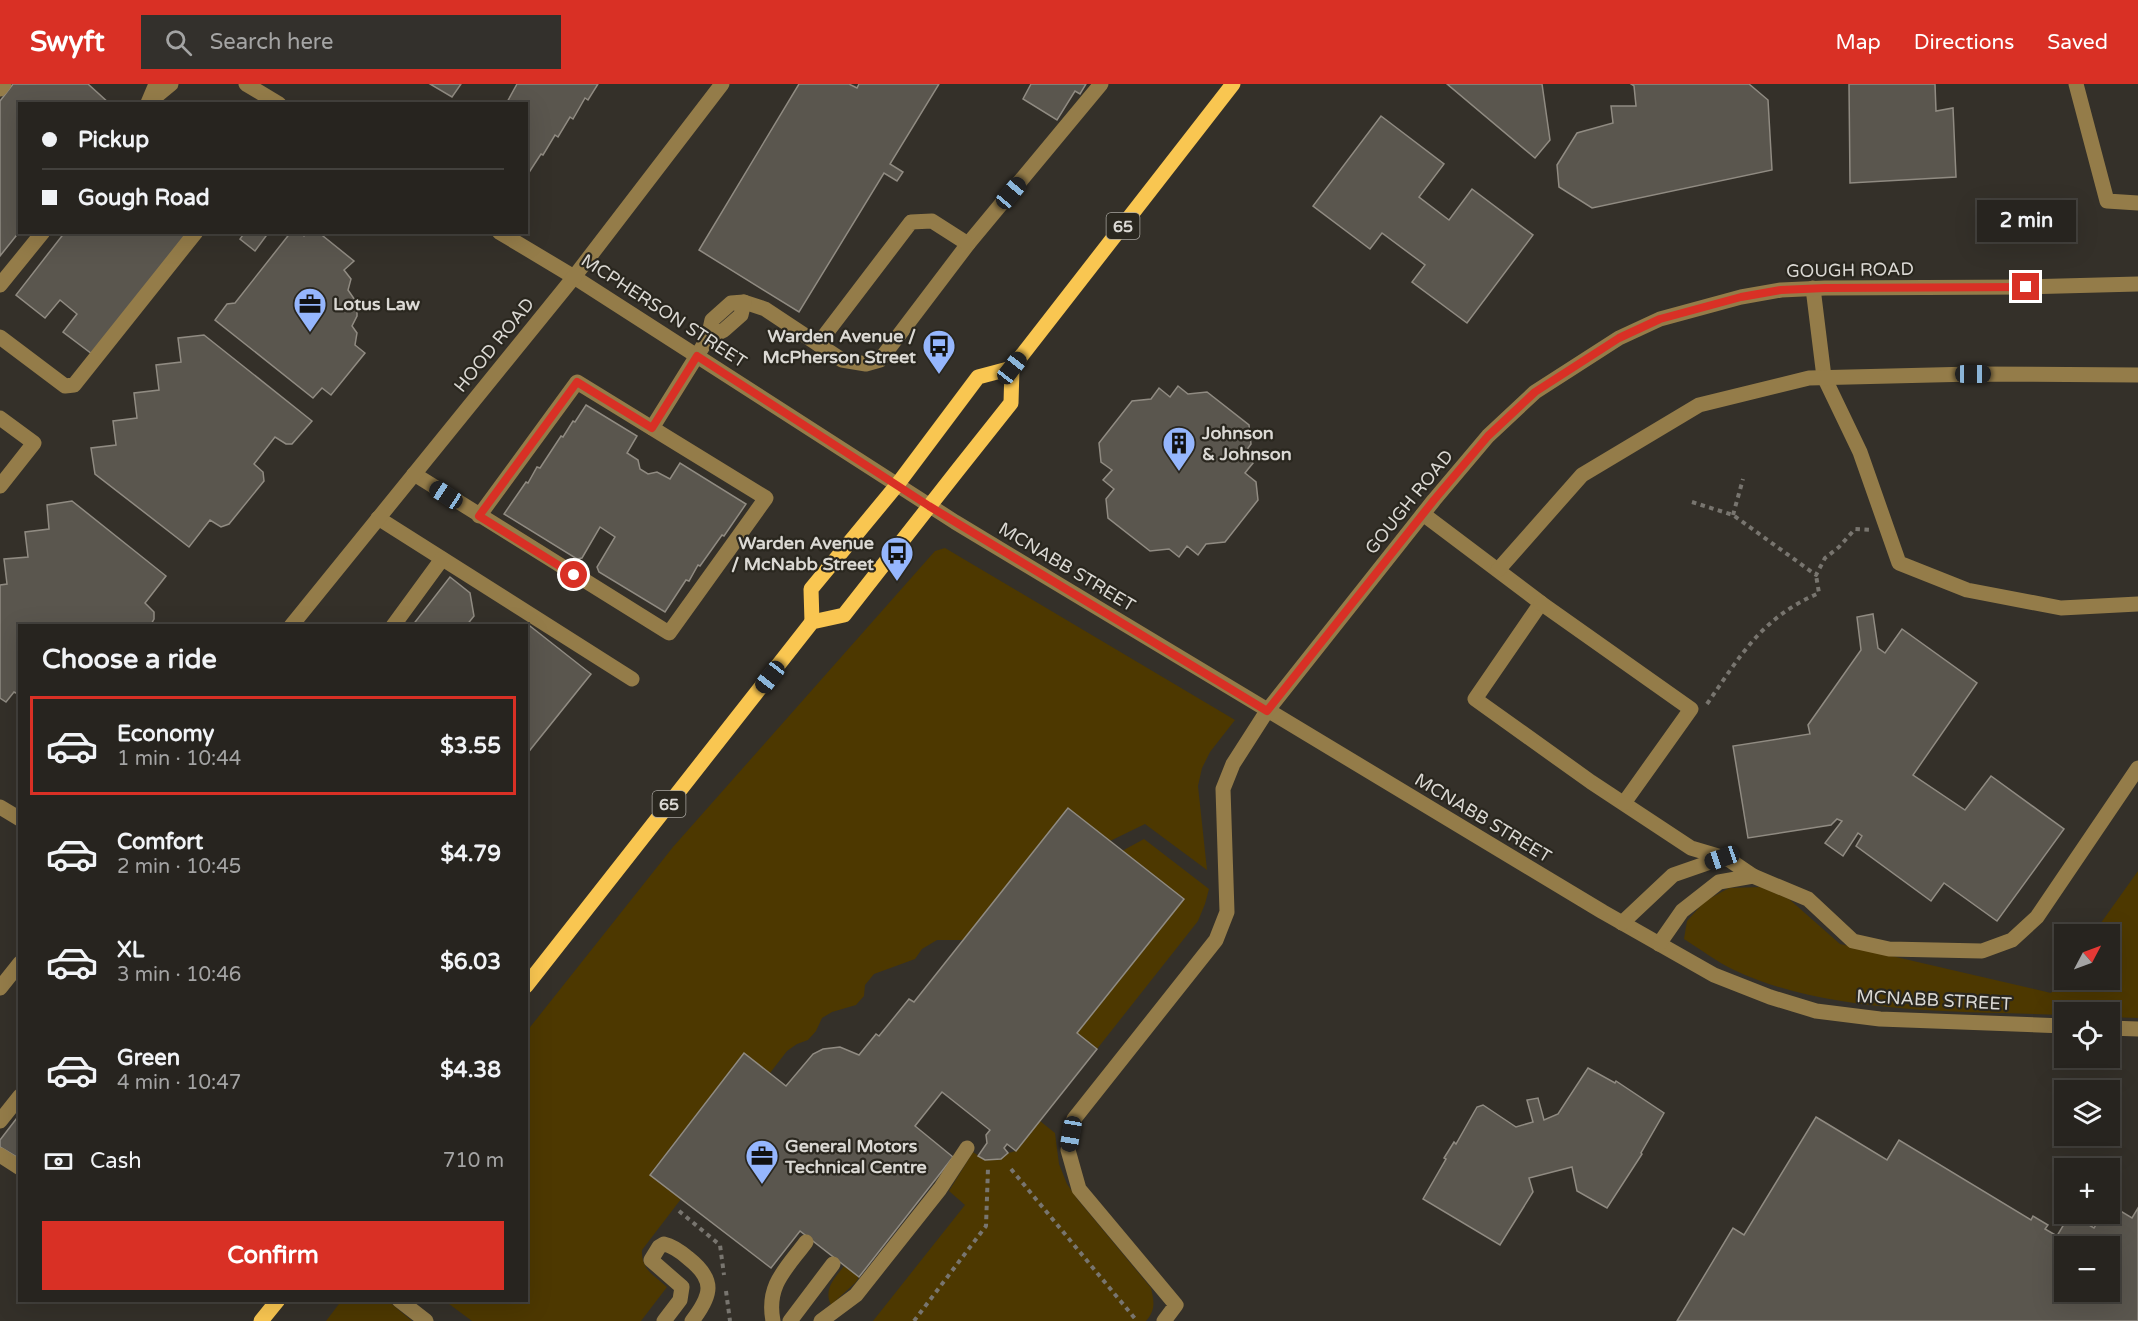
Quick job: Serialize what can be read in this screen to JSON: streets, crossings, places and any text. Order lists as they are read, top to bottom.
{
  "streets": {
    "main road": ["65"],
    "street": [
      "GOUGH ROAD",
      "MCPHERSON STREET",
      "HOOD ROAD",
      "MCNABB STREET"
    ]
  },
  "crossings": [
    ["GOUGH ROAD", "MCNABB STREET"],
    ["MCPHERSON STREET", "HOOD ROAD"],
    ["MCPHERSON STREET", "MCNABB STREET"]
  ],
  "places": {
    "office": ["Lotus Law", "General Motors Technical Centre"],
    "bus stop": ["Warden Avenue / McPherson Street", "Warden Avenue / McNabb Street"],
    "building": ["Johnson & Johnson"]
  },
  "north": "top right",
  "page": {
    "header": "Swyft",
    "search": "Search here",
    "nav": ["Map", "Directions", "Saved"],
    "banner": ["Pickup", "Gough Road"],
    "bubble": "2 min",
    "heading": "Choose a ride",
    "list": [
      {
        "name": "Economy",
        "note": "1 min · 10:44",
        "value": "$3.55"
      },
      {
        "name": "Comfort",
        "note": "2 min · 10:45",
        "value": "$4.79"
      },
      {
        "name": "XL",
        "note": "3 min · 10:46",
        "value": "$6.03"
      },
      {
        "name": "Green",
        "note": "4 min · 10:47",
        "value": "$4.38"
      }
    ],
    "map_buttons": ["+", "−"],
    "pay": ["Cash", "710 m"],
    "buttons": "Confirm"
  }
}
